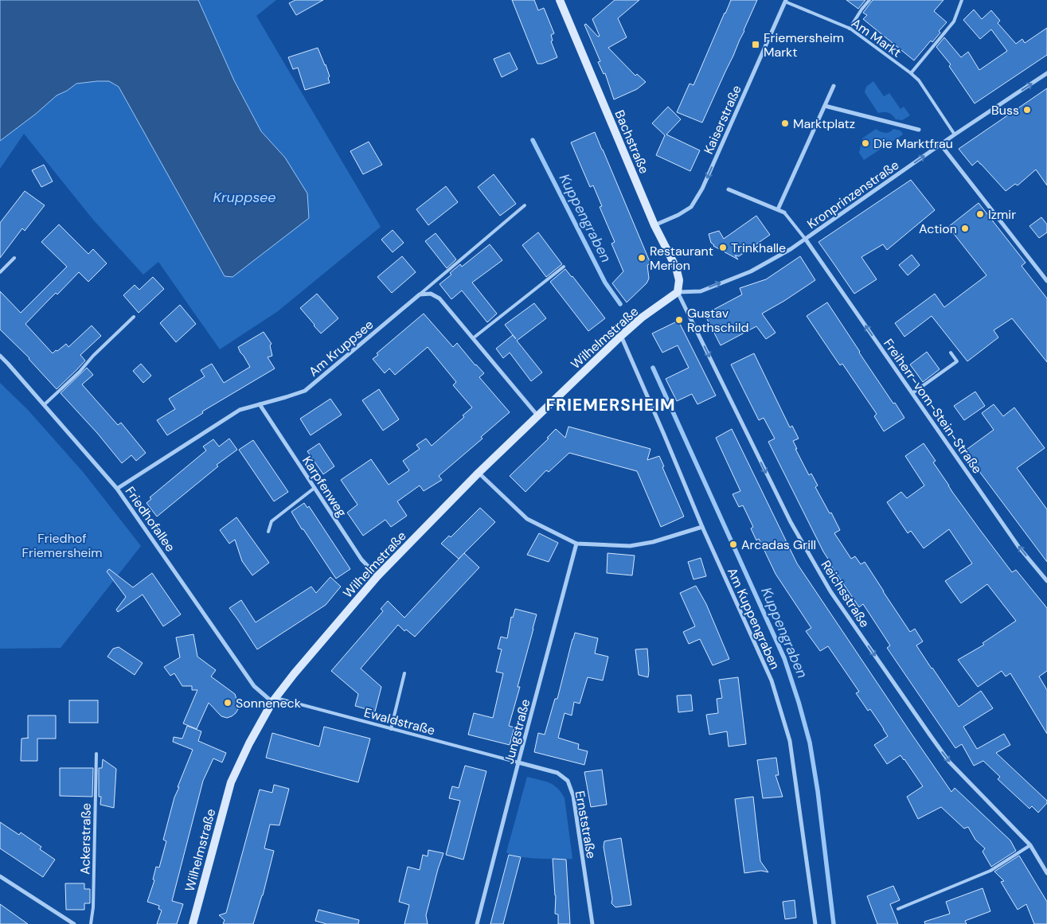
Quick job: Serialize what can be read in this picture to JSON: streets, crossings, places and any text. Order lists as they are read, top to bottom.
{
  "streets": {
    "street": [
      "Kaiserstraße",
      "Bachstraße",
      "Kronprinzenstraße",
      "Wilhelmstraße",
      "Am Kruppsee",
      "Freiherr-vom-Stein-Straße",
      "Karpfenweg",
      "Friedhofallee",
      "Reichsstraße",
      "Am Kuppengraben",
      "Jungstraße",
      "Ernststraße"
    ],
    "lane": ["Am Markt", "Ewaldstraße", "Ackerstraße"]
  },
  "crossings": [
    ["Am Markt", "Kaiserstraße"],
    ["Am Markt", "Kronprinzenstraße"],
    ["Kaiserstraße", "Bachstraße"],
    ["Bachstraße", "Kronprinzenstraße"],
    ["Bachstraße", "Wilhelmstraße"],
    ["Bachstraße", "Reichsstraße"],
    ["Kronprinzenstraße", "Wilhelmstraße"],
    ["Kronprinzenstraße", "Freiherr-vom-Stein-Straße"],
    ["Kronprinzenstraße", "Reichsstraße"],
    ["Wilhelmstraße", "Karpfenweg"],
    ["Wilhelmstraße", "Friedhofallee"],
    ["Wilhelmstraße", "Reichsstraße"],
    ["Wilhelmstraße", "Am Kuppengraben"],
    ["Wilhelmstraße", "Ewaldstraße"],
    ["Am Kruppsee", "Karpfenweg"],
    ["Am Kruppsee", "Friedhofallee"],
    ["Friedhofallee", "Ewaldstraße"],
    ["Ewaldstraße", "Jungstraße"],
    ["Ewaldstraße", "Ernststraße"],
    ["Jungstraße", "Ernststraße"]
  ],
  "one_way": [
    "Kaiserstraße",
    "Kronprinzenstraße",
    "Freiherr-vom-Stein-Straße",
    "Reichsstraße"
  ],
  "districts": ["FRIEMERSHEIM"],
  "water": ["Kruppsee", "Kuppengraben"],
  "parks": ["Friedhof Friemersheim"],
  "places": {
    "transit": ["Friemersheim Markt"],
    "other": [
      "Buss",
      "Marktplatz",
      "Die Marktfrau",
      "Izmir",
      "Action",
      "Trinkhalle",
      "Restaurant Merion",
      "Gustav Rothschild",
      "Arcadas Grill",
      "Sonneneck"
    ]
  }
}
